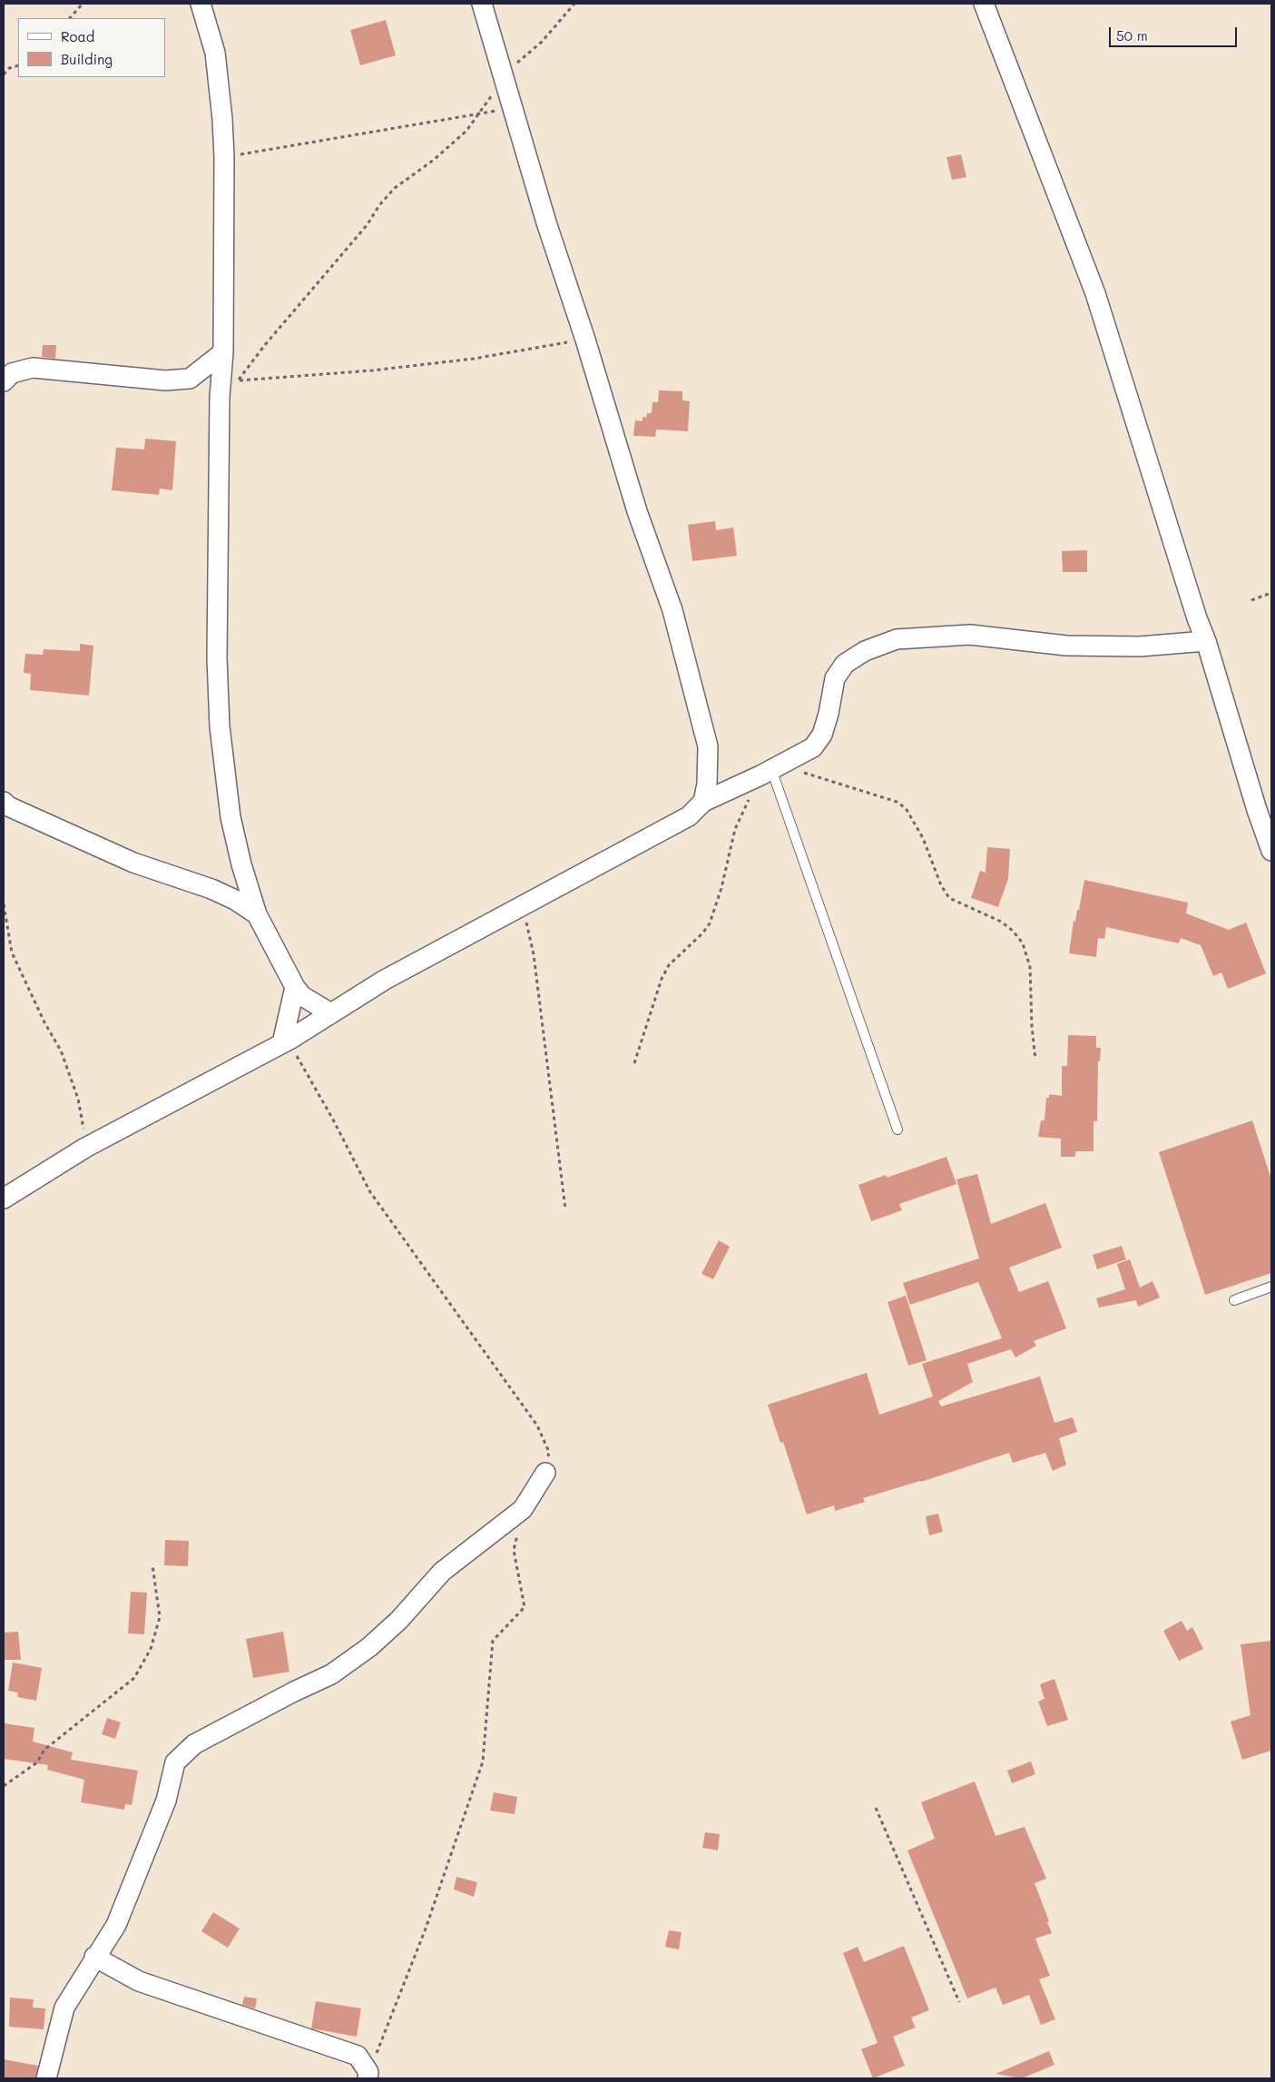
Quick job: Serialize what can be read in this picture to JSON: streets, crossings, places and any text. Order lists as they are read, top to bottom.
{
  "legend": ["Road", "Building"],
  "scale_bar": "50 m"
}
